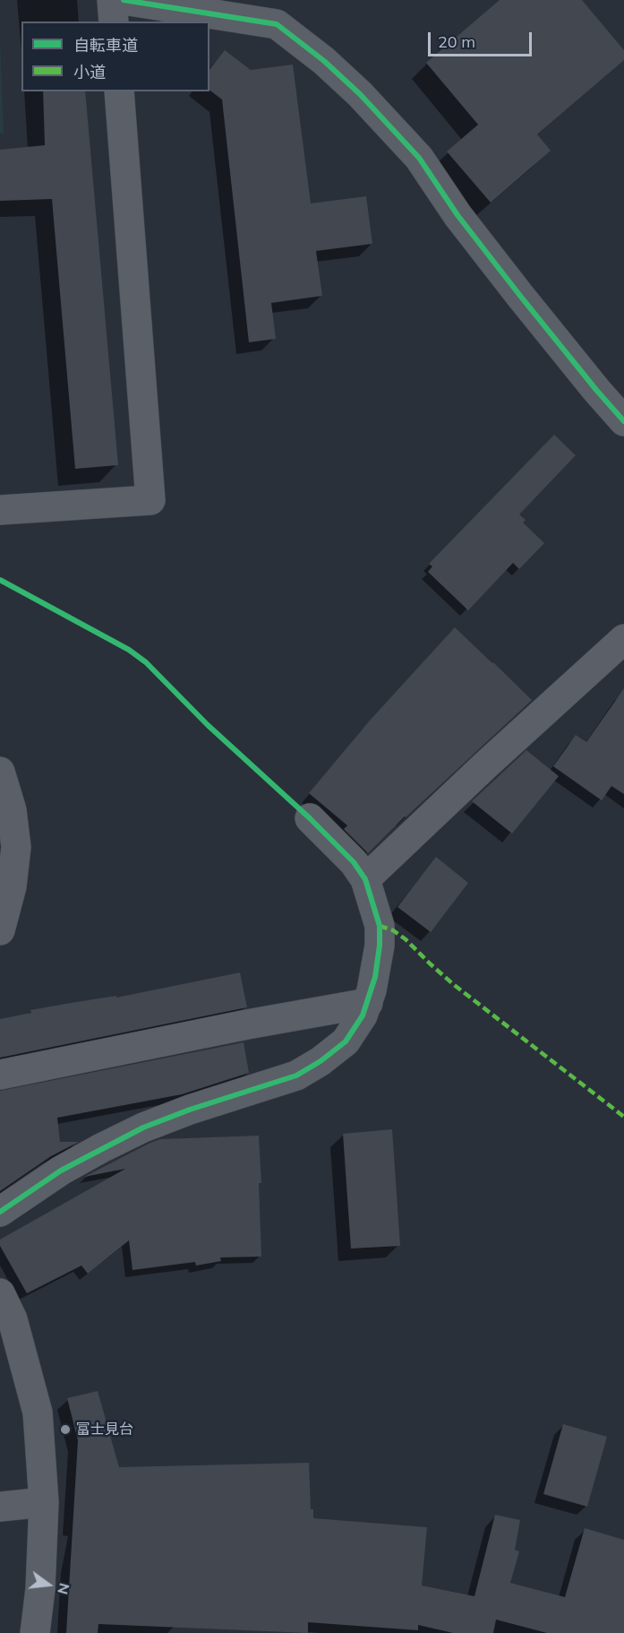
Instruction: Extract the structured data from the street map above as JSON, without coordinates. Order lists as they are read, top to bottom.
{
  "places": ["富士見台"],
  "legend": ["自転車道", "小道"],
  "scale_bar": "20 m",
  "north": "right"
}
